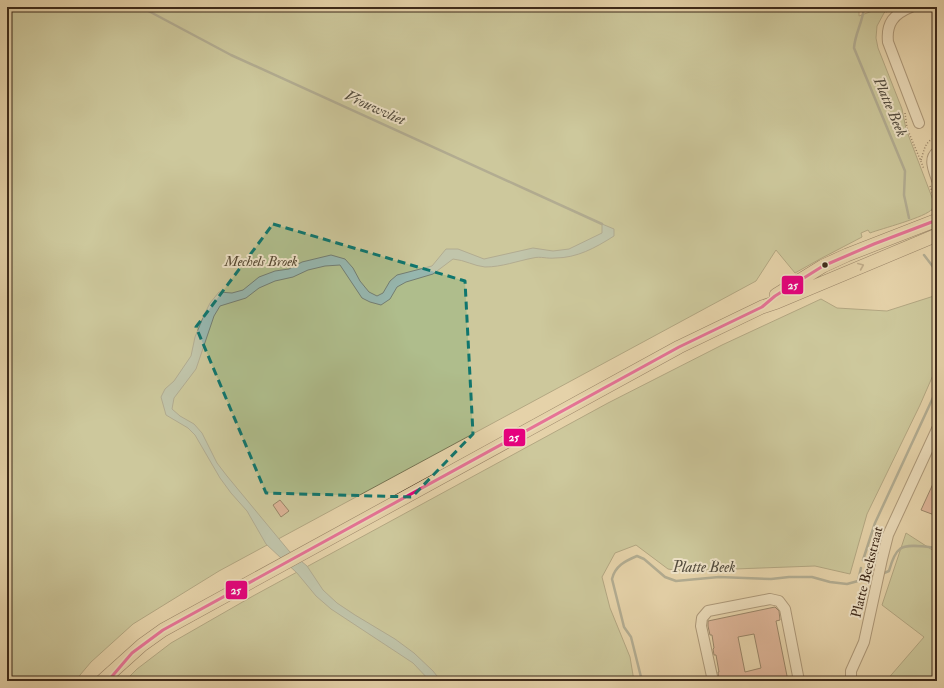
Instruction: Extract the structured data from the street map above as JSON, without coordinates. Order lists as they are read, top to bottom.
{
  "streets": {
    "street": ["Platte Beekstraat"]
  },
  "water": ["Platte Beek", "Vrouwvliet"],
  "parks": ["Mechels Broek"],
  "lines": ["transit line 25"]
}
